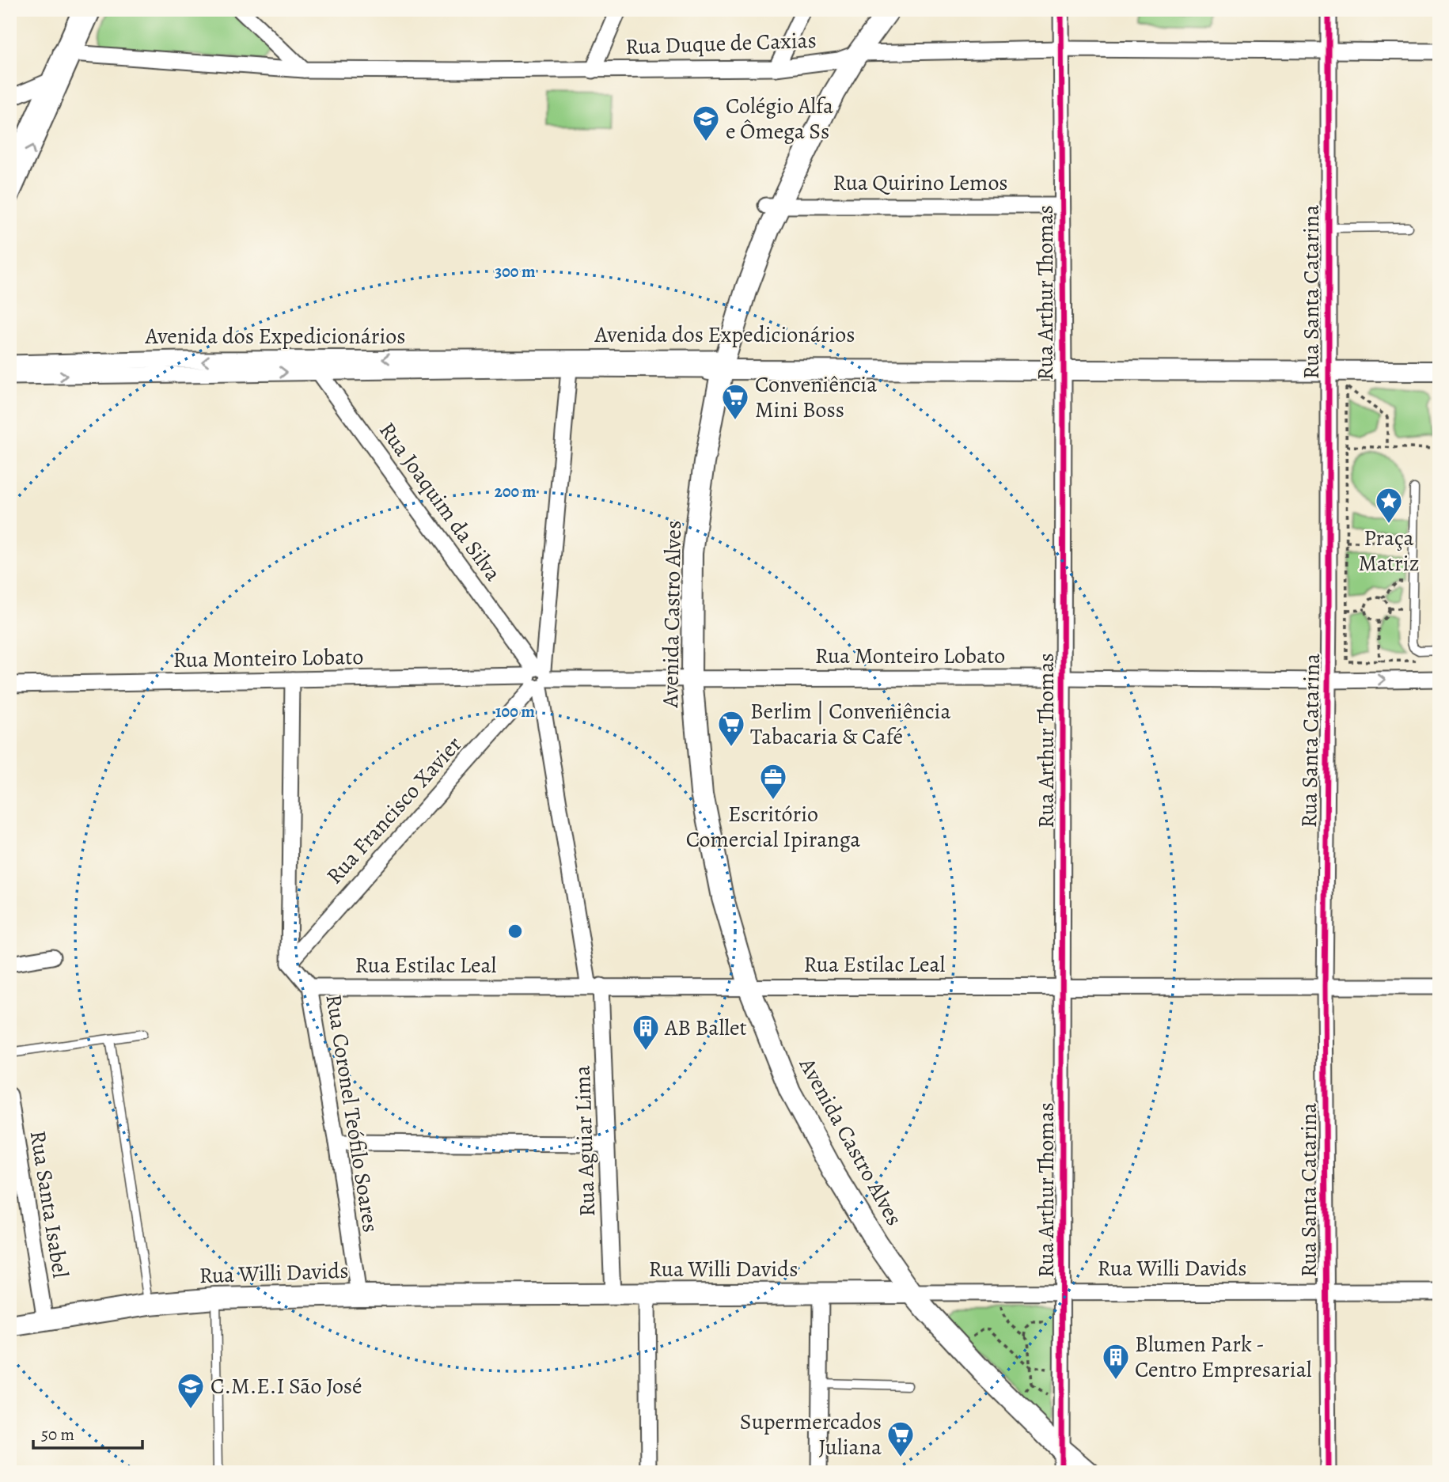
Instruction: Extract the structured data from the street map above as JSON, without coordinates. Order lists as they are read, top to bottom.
{
  "streets": {
    "main road": ["Avenida Castro Alves", "Rua Willi Davids"],
    "street": [
      "Rua Duque de Caxias",
      "Rua Quirino Lemos",
      "Rua Santa Catarina",
      "Rua Arthur Thomas",
      "Avenida dos Expedicionários",
      "Rua Joaquim da Silva",
      "Rua Monteiro Lobato",
      "Rua Francisco Xavier",
      "Rua Estilac Leal",
      "Rua Coronel Teófilo Soares",
      "Rua Aguiar Lima",
      "Rua Santa Isabel"
    ]
  },
  "crossings": [
    ["Rua Duque de Caxias", "Rua Santa Catarina"],
    ["Rua Duque de Caxias", "Rua Arthur Thomas"],
    ["Rua Duque de Caxias", "Avenida Castro Alves"],
    ["Rua Quirino Lemos", "Rua Arthur Thomas"],
    ["Rua Quirino Lemos", "Avenida Castro Alves"],
    ["Rua Santa Catarina", "Avenida dos Expedicionários"],
    ["Rua Santa Catarina", "Rua Monteiro Lobato"],
    ["Rua Santa Catarina", "Rua Estilac Leal"],
    ["Rua Santa Catarina", "Rua Willi Davids"],
    ["Rua Arthur Thomas", "Avenida dos Expedicionários"],
    ["Rua Arthur Thomas", "Avenida Castro Alves"],
    ["Rua Arthur Thomas", "Rua Monteiro Lobato"],
    ["Rua Arthur Thomas", "Rua Estilac Leal"],
    ["Rua Arthur Thomas", "Rua Willi Davids"],
    ["Avenida dos Expedicionários", "Rua Joaquim da Silva"],
    ["Avenida dos Expedicionários", "Avenida Castro Alves"],
    ["Rua Joaquim da Silva", "Rua Monteiro Lobato"],
    ["Rua Joaquim da Silva", "Rua Francisco Xavier"],
    ["Rua Joaquim da Silva", "Rua Aguiar Lima"],
    ["Avenida Castro Alves", "Rua Monteiro Lobato"],
    ["Avenida Castro Alves", "Rua Estilac Leal"],
    ["Avenida Castro Alves", "Rua Willi Davids"],
    ["Rua Monteiro Lobato", "Rua Francisco Xavier"],
    ["Rua Monteiro Lobato", "Rua Aguiar Lima"],
    ["Rua Francisco Xavier", "Rua Coronel Teófilo Soares"],
    ["Rua Francisco Xavier", "Rua Aguiar Lima"],
    ["Rua Estilac Leal", "Rua Coronel Teófilo Soares"],
    ["Rua Estilac Leal", "Rua Aguiar Lima"],
    ["Rua Coronel Teófilo Soares", "Rua Willi Davids"],
    ["Rua Aguiar Lima", "Rua Willi Davids"],
    ["Rua Santa Isabel", "Rua Willi Davids"]
  ],
  "places": {
    "school or university": ["Colégio Alfa e Ômega Ss", "C.M.E.I São José"],
    "supermarket": ["Conveniência Mini Boss", "Berlim | Conveniência Tabacaria & Café", "Supermercados Juliana"],
    "place": ["Praça Matriz"],
    "office": ["Escritório Comercial Ipiranga"],
    "building": ["AB Ballet", "Blumen Park - Centro Empresarial"]
  },
  "scale_bar": "50 m",
  "rings": ["300 m", "200 m", "100 m"]
}
